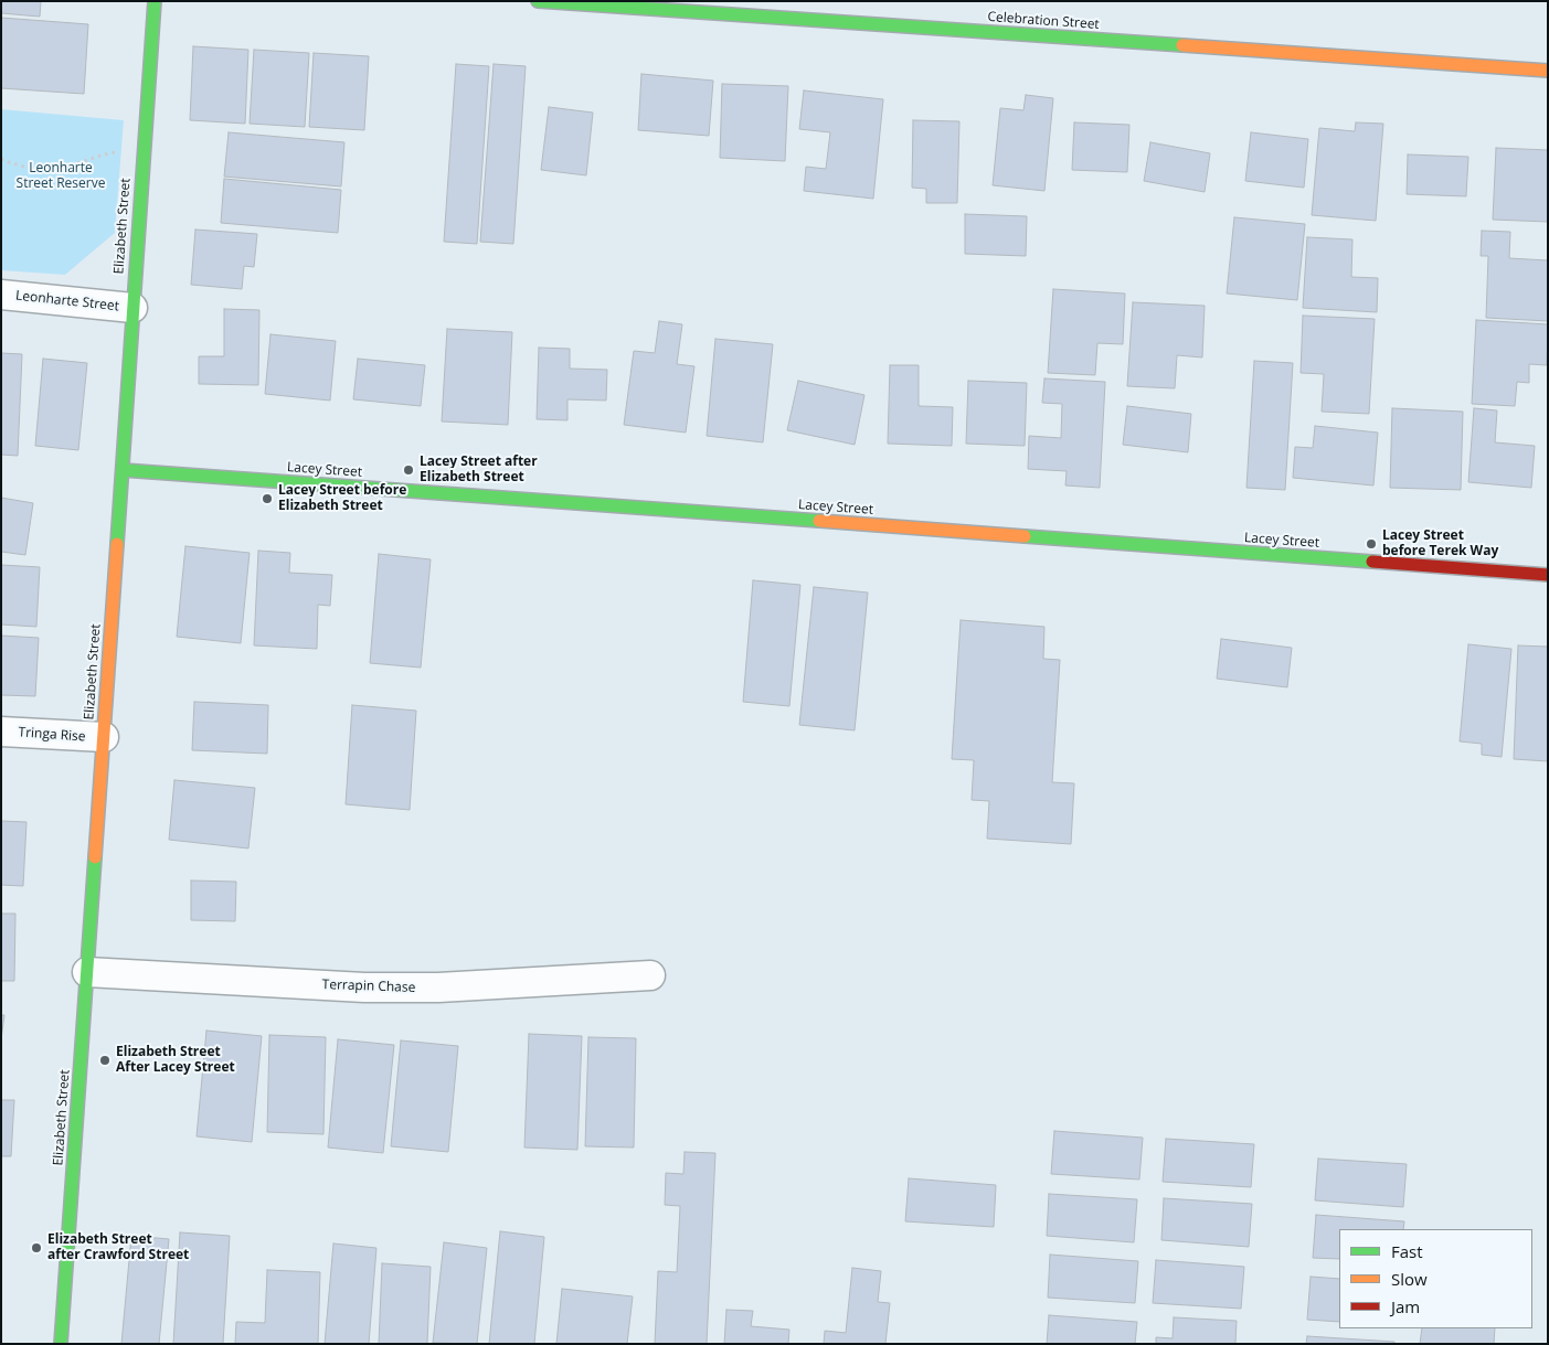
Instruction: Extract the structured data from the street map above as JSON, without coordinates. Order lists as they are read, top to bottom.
{
  "streets": {
    "street": [
      "Celebration Street",
      "Elizabeth Street",
      "Leonharte Street",
      "Lacey Street",
      "Tringa Rise",
      "Terrapin Chase"
    ]
  },
  "crossings": [
    ["Elizabeth Street", "Leonharte Street"],
    ["Elizabeth Street", "Lacey Street"],
    ["Elizabeth Street", "Tringa Rise"],
    ["Elizabeth Street", "Terrapin Chase"]
  ],
  "parks": ["Leonharte Street Reserve"],
  "places": [
    "Lacey Street after Elizabeth Street",
    "Lacey Street before Elizabeth Street",
    "Lacey Street before Terek Way",
    "Elizabeth Street After Lacey Street",
    "Elizabeth Street after Crawford Street"
  ],
  "legend": ["Fast", "Slow", "Jam"]
}
